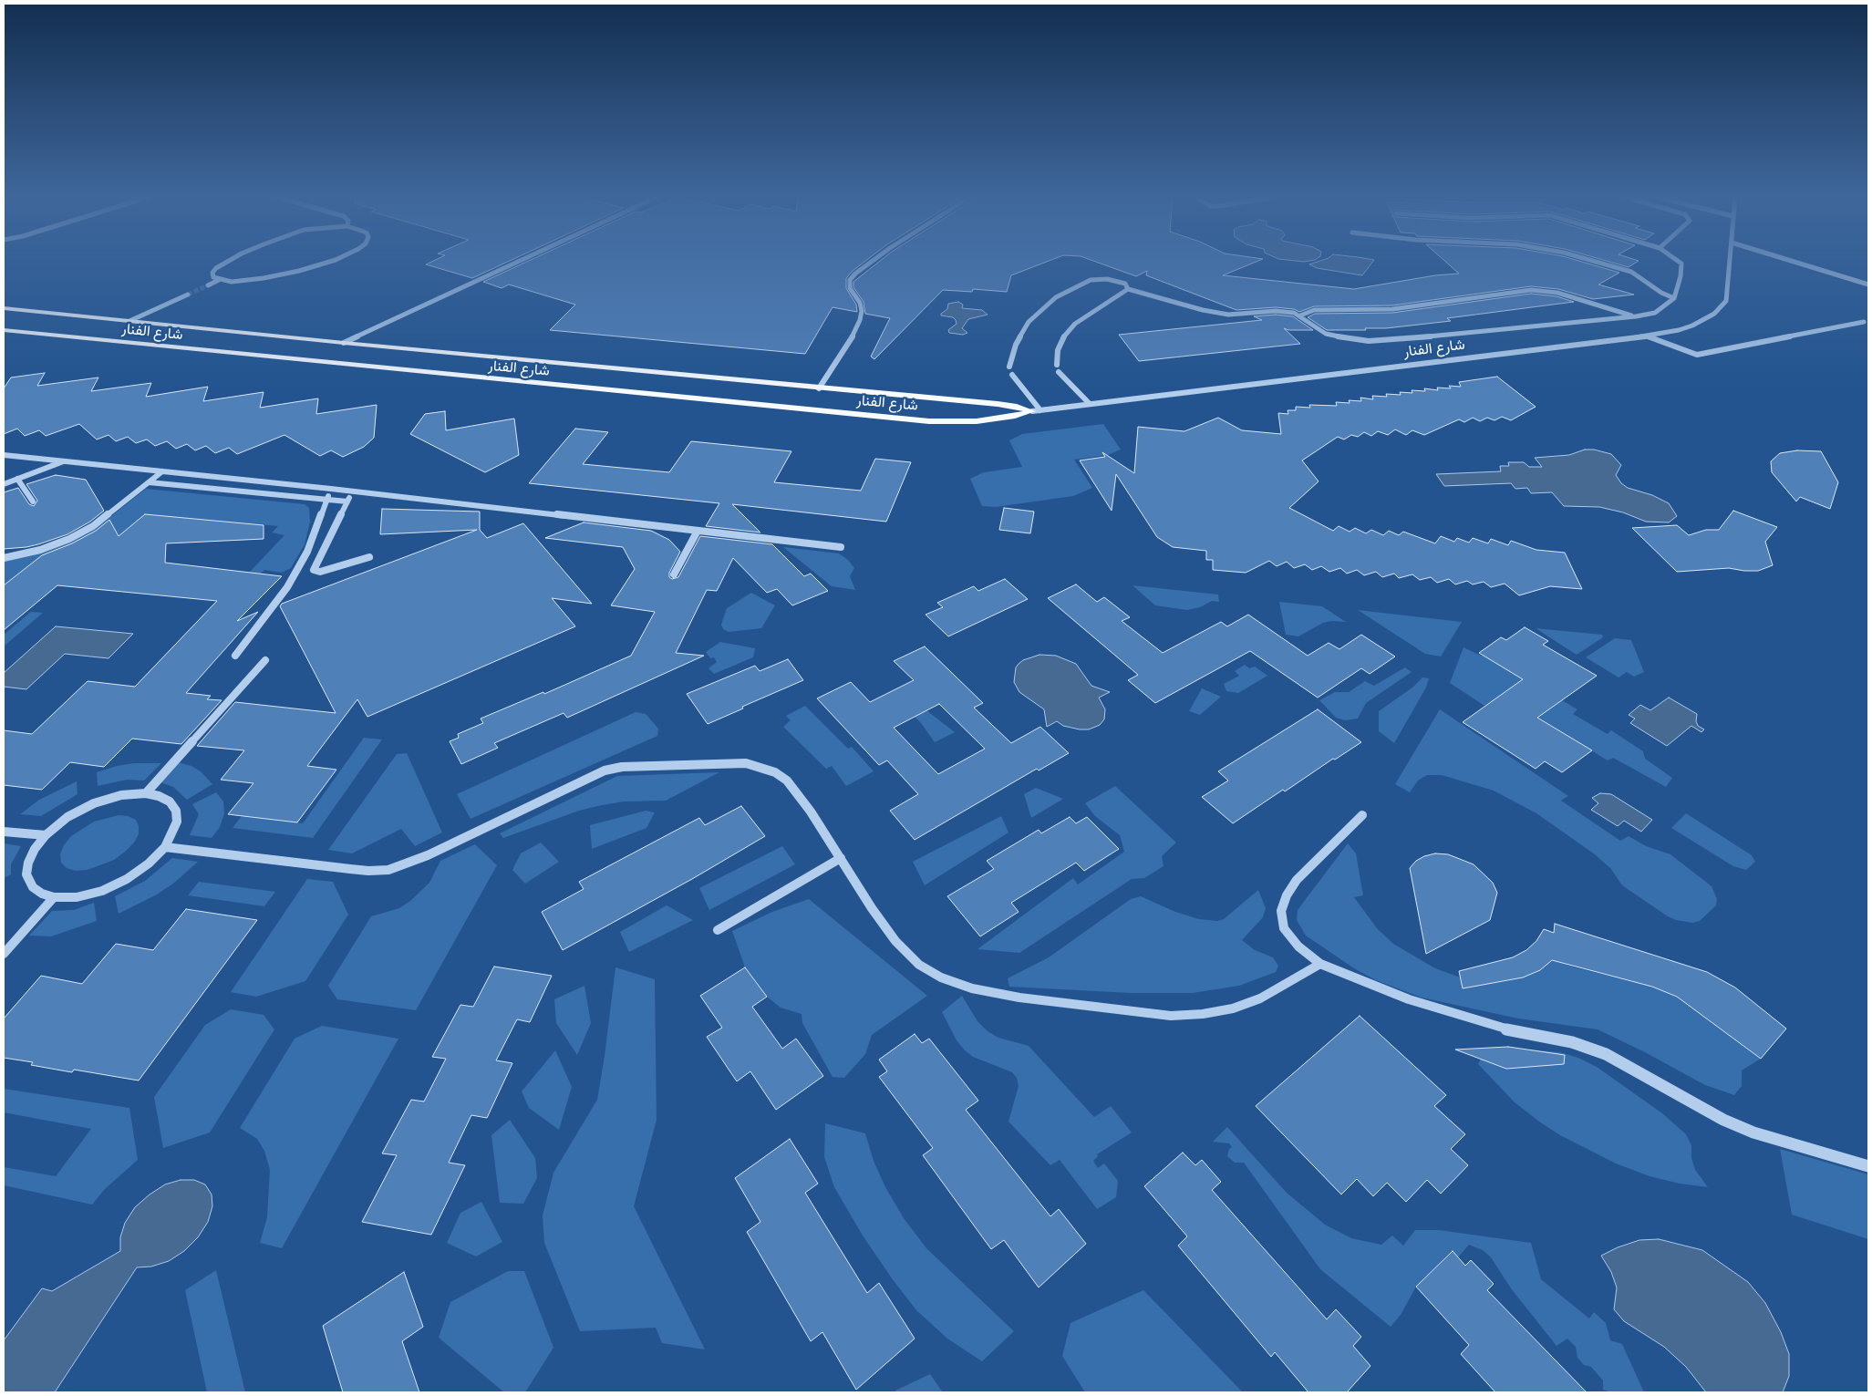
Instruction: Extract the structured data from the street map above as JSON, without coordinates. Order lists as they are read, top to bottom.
{
  "streets": {
    "main road": ["شارع الفنار"]
  }
}
